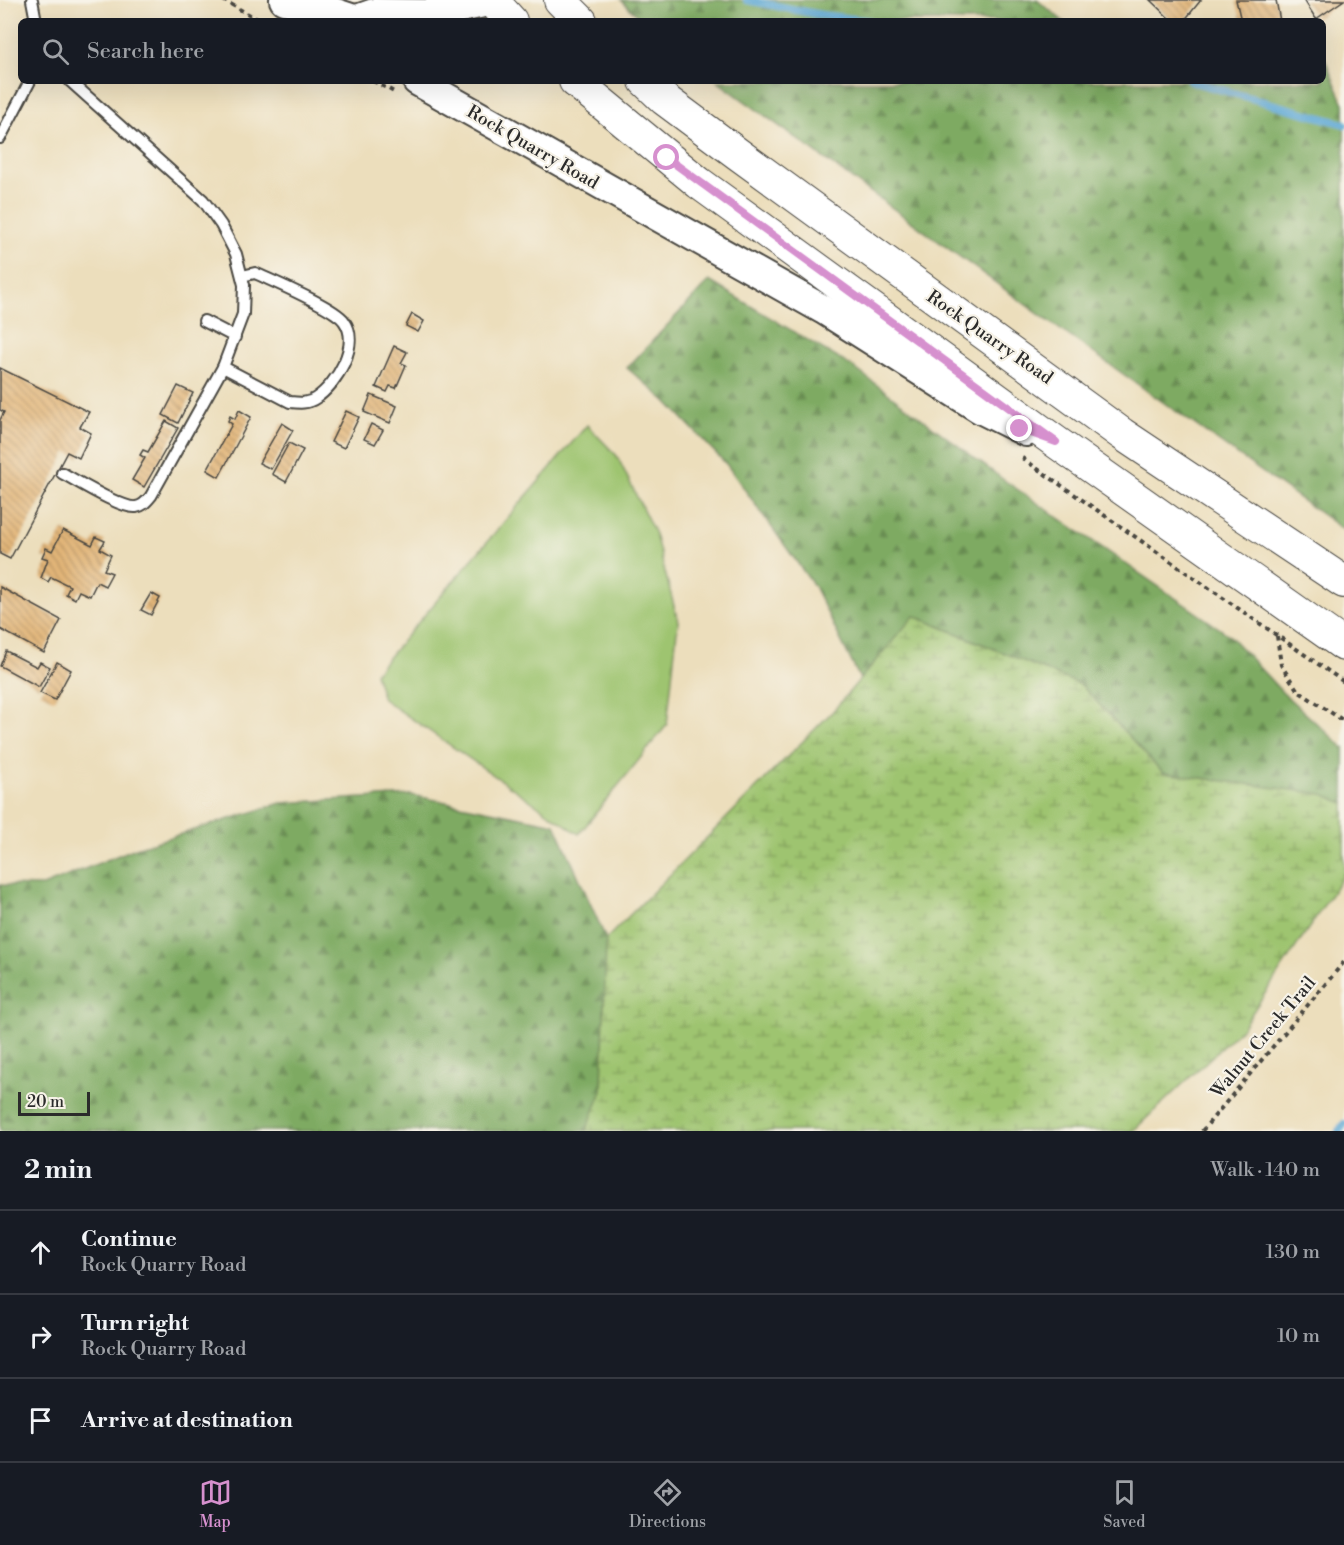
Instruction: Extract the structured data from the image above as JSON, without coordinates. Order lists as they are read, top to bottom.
{
  "streets": {
    "main road": ["Rock Quarry Road"],
    "path": ["Walnut Creek Trail"]
  },
  "scale_bar": "20 m",
  "page": {
    "search": "Search here",
    "scale": "20 m",
    "heading": ["2 min", "Walk · 140 m"],
    "list": [
      ["Continue", "Rock Quarry Road", "130 m"],
      ["Turn right", "Rock Quarry Road", "10 m"],
      "Arrive at destination"
    ],
    "nav": ["Map", "Directions", "Saved"]
  }
}
